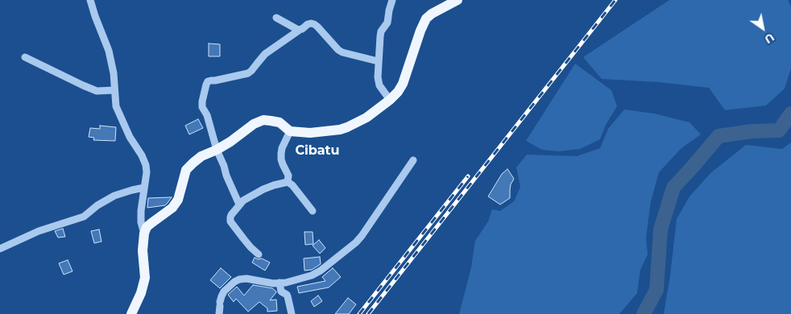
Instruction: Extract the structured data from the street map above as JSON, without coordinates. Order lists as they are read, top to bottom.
{
  "districts": ["Cibatu"],
  "north": "bottom right"
}
